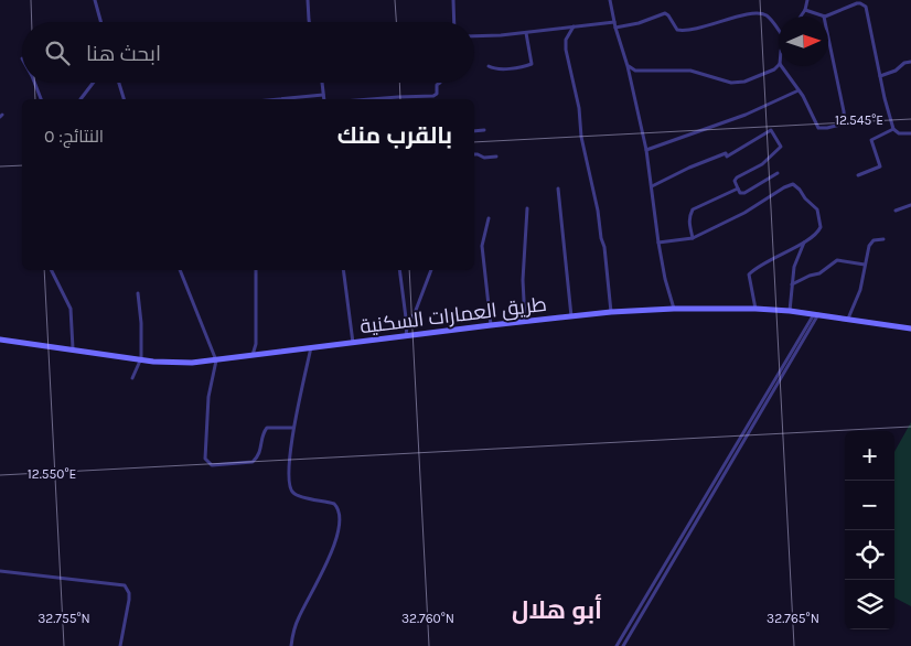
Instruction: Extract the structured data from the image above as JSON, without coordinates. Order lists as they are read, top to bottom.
{
  "streets": {
    "main road": ["طريق العمارات السكنية"]
  },
  "districts": ["أبو هلال"],
  "north": "right",
  "page": {
    "search": "ابحث هنا",
    "heading": ["بالقرب منك", "النتائج: 0"],
    "map_buttons": ["+", "−"]
  },
  "coordinates": [
    "12.545°E",
    "12.550°E",
    "32.755°N",
    "32.760°N",
    "32.765°N"
  ]
}
